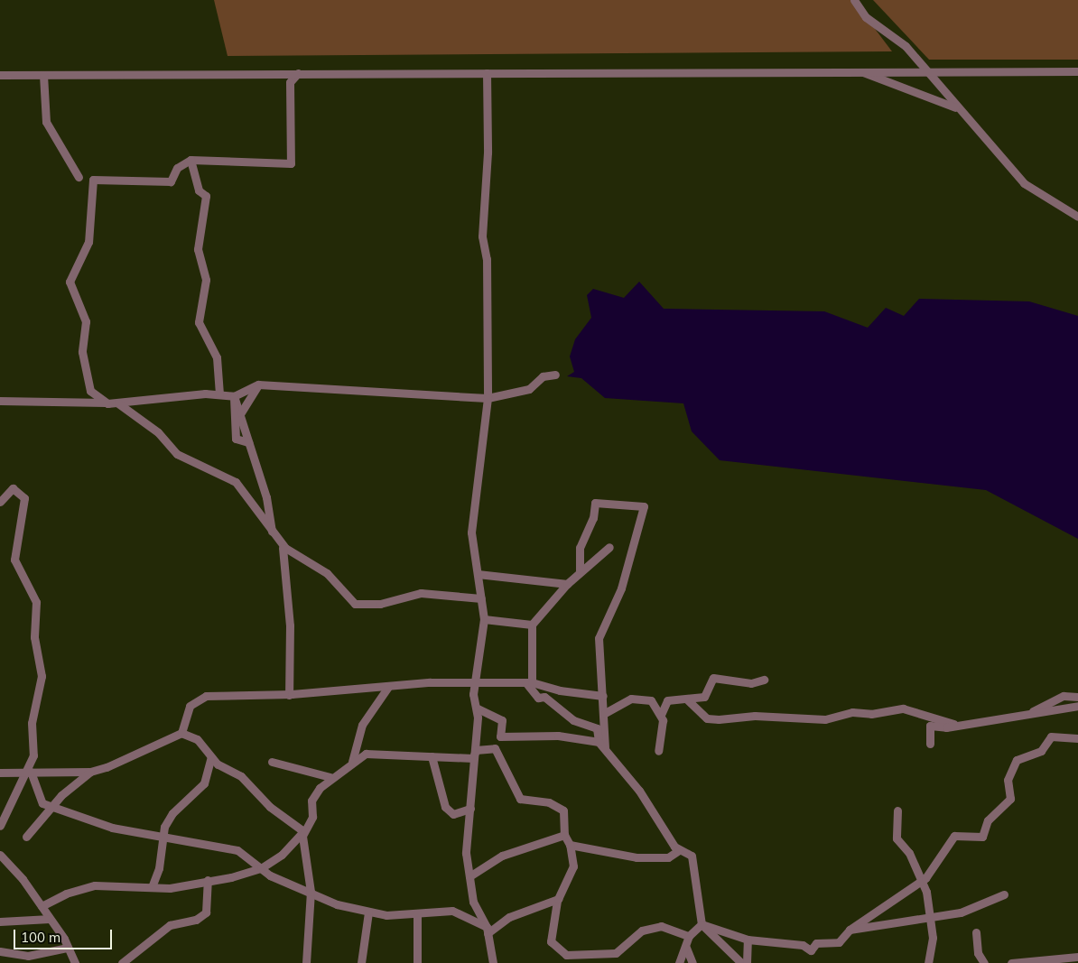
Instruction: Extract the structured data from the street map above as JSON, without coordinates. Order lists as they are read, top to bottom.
{
  "scale_bar": "100 m"
}
